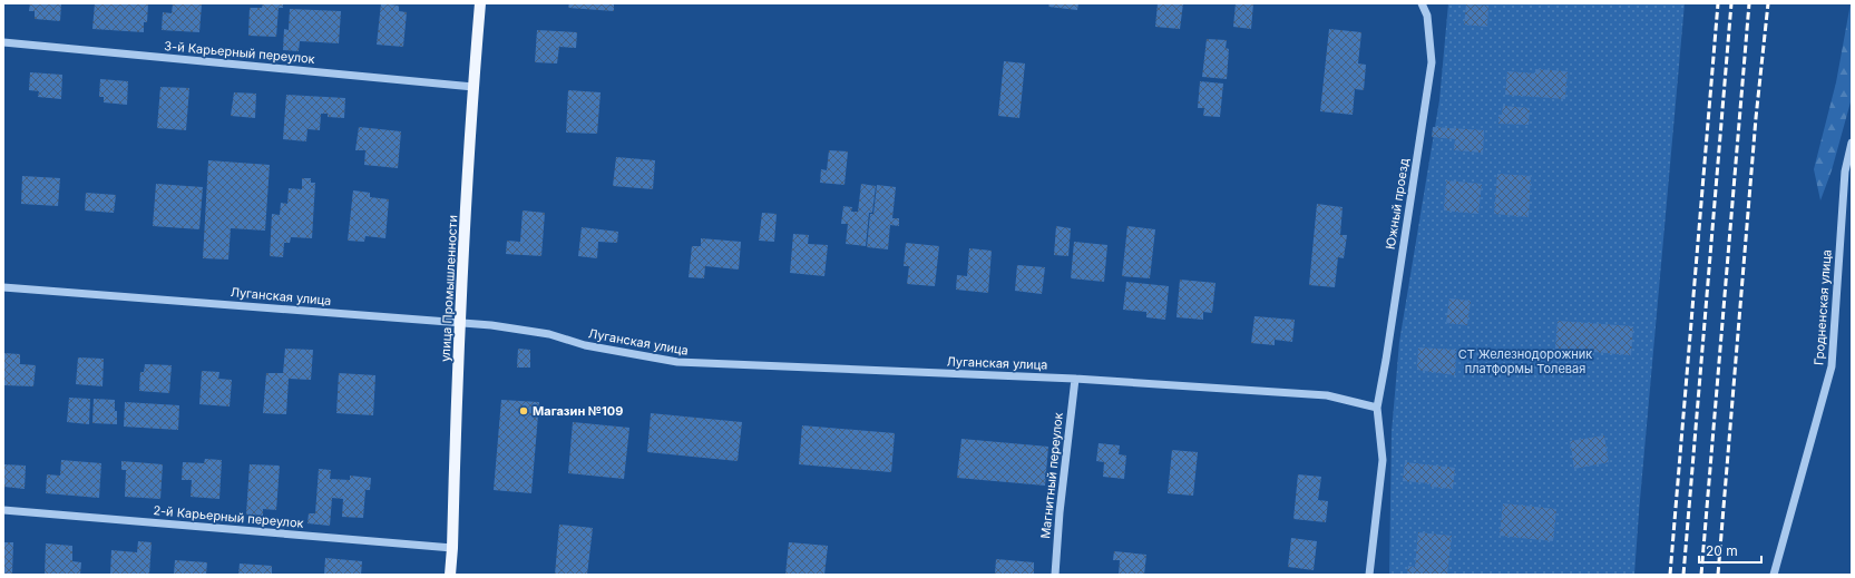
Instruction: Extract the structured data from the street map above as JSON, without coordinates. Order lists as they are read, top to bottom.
{
  "streets": {
    "main road": ["улица Промышленности"],
    "street": [
      "3-й Карьерный переулок",
      "Южный проезд",
      "Луганская улица",
      "Гродненская улица",
      "Магнитный переулок",
      "2-й Карьерный переулок"
    ]
  },
  "crossings": [
    ["3-й Карьерный переулок", "улица Промышленности"],
    ["Южный проезд", "Луганская улица"],
    ["улица Промышленности", "Луганская улица"],
    ["улица Промышленности", "2-й Карьерный переулок"],
    ["Луганская улица", "Магнитный переулок"]
  ],
  "parks": ["СТ Железнодорожник платформы Толевая"],
  "places": ["Магазин №109"],
  "scale_bar": "20 m"
}
